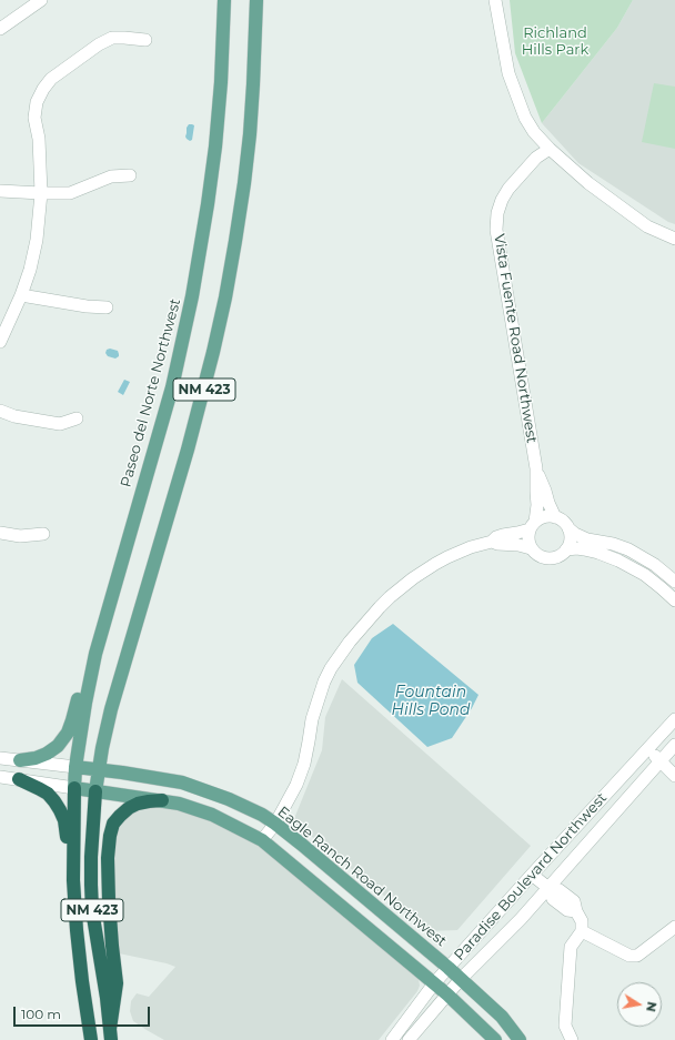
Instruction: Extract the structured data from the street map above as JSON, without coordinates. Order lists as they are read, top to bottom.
{
  "streets": {
    "highway": ["NM 423"],
    "main road": ["Paseo del Norte Northwest", "Eagle Ranch Road Northwest"],
    "street": ["Vista Fuente Road Northwest", "Paradise Boulevard Northwest"]
  },
  "crossings": [
    ["NM 423", "Paseo del Norte Northwest"],
    ["NM 423", "Eagle Ranch Road Northwest"],
    ["Paseo del Norte Northwest", "Eagle Ranch Road Northwest"],
    ["Eagle Ranch Road Northwest", "Paradise Boulevard Northwest"]
  ],
  "water": ["Fountain Hills Pond"],
  "parks": ["Richland Hills Park"],
  "scale_bar": "100 m",
  "north": "right"
}
